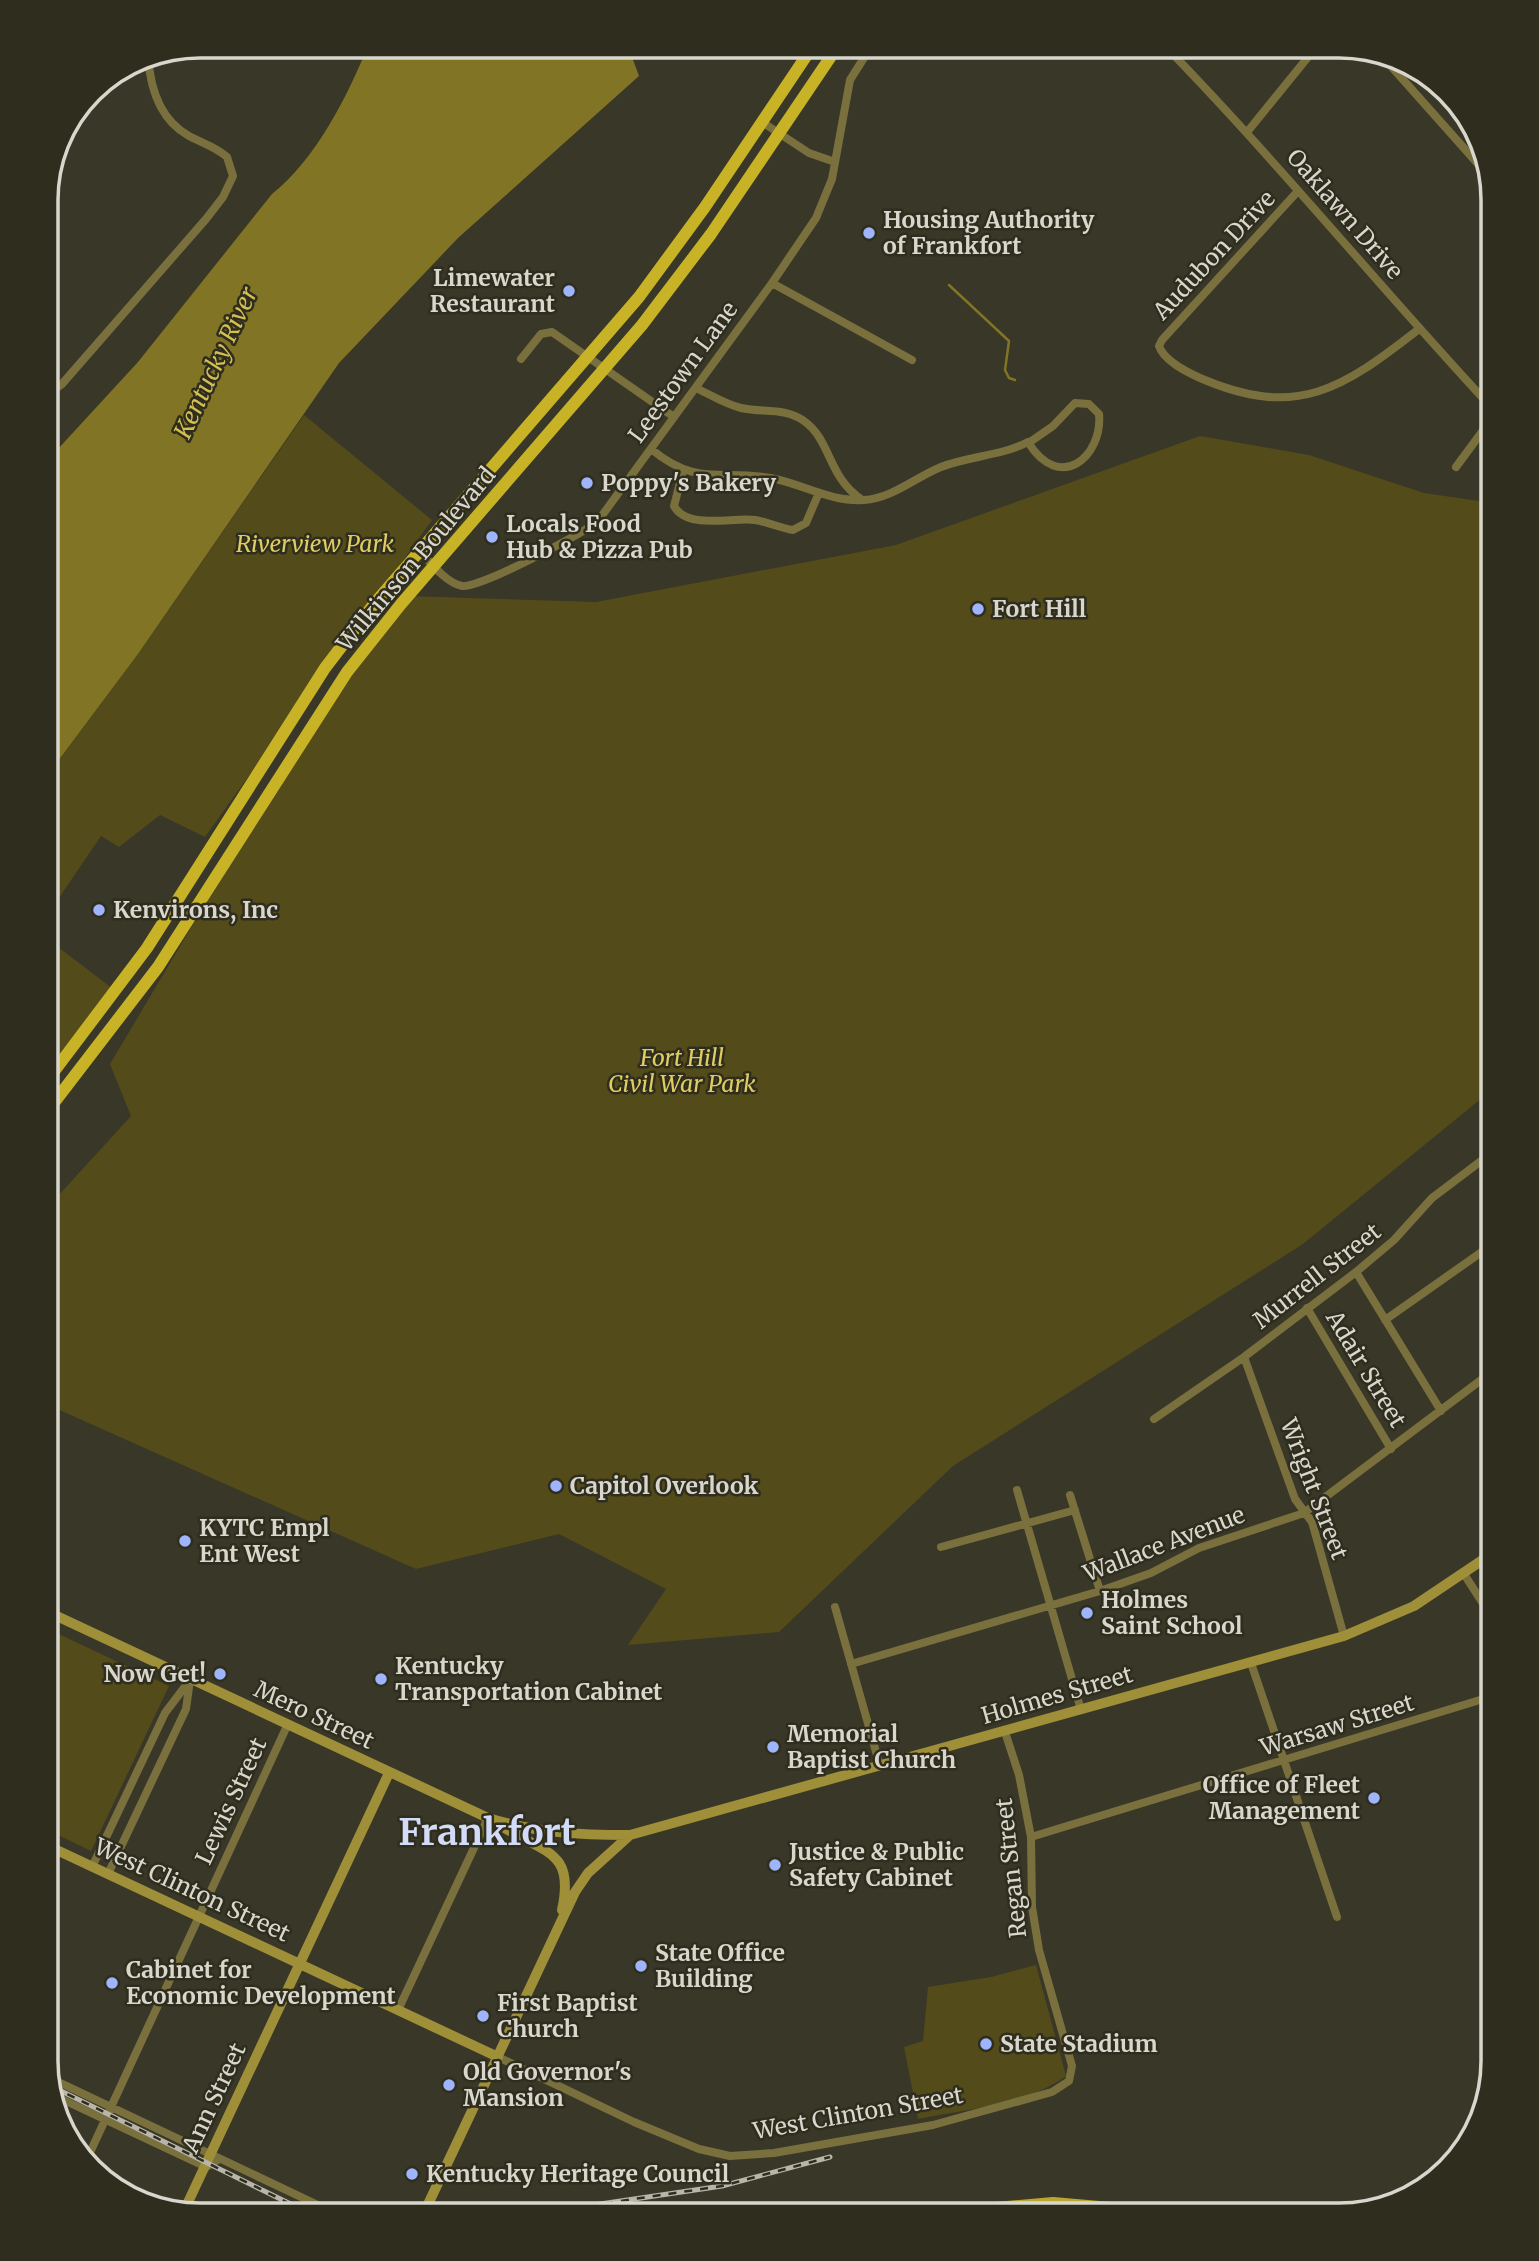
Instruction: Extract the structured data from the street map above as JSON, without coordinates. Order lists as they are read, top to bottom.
{
  "streets": {
    "highway": ["Wilkinson Boulevard"],
    "main road": [
      "Holmes Street",
      "Mero Street",
      "West Clinton Street",
      "Ann Street"
    ],
    "street": [
      "Oaklawn Drive",
      "Audubon Drive",
      "Leestown Lane",
      "Murrell Street",
      "Adair Street",
      "Wright Street",
      "Wallace Avenue",
      "Warsaw Street",
      "Lewis Street",
      "Regan Street"
    ]
  },
  "crossings": [
    ["Oaklawn Drive", "Audubon Drive"],
    ["Leestown Lane", "Wilkinson Boulevard"],
    ["Murrell Street", "Adair Street"],
    ["Murrell Street", "Wright Street"],
    ["Adair Street", "Wallace Avenue"],
    ["Wright Street", "Wallace Avenue"],
    ["Wright Street", "Holmes Street"],
    ["Holmes Street", "Mero Street"],
    ["Holmes Street", "Regan Street"],
    ["Mero Street", "Lewis Street"],
    ["Mero Street", "Ann Street"],
    ["Warsaw Street", "Regan Street"],
    ["Lewis Street", "West Clinton Street"],
    ["Regan Street", "West Clinton Street"],
    ["West Clinton Street", "Ann Street"]
  ],
  "districts": ["Frankfort"],
  "water": ["Kentucky River"],
  "parks": ["Riverview Park", "Fort Hill Civil War Park"],
  "places": [
    "Housing Authority of Frankfort",
    "Limewater Restaurant",
    "Poppy's Bakery",
    "Locals Food Hub & Pizza Pub",
    "Fort Hill",
    "Kenvirons, Inc",
    "Capitol Overlook",
    "KYTC Empl Ent West",
    "Holmes Saint School",
    "Now Get!",
    "Kentucky Transportation Cabinet",
    "Memorial Baptist Church",
    "Office of Fleet Management",
    "Justice & Public Safety Cabinet",
    "State Office Building",
    "Cabinet for Economic Development",
    "First Baptist Church",
    "State Stadium",
    "Old Governor's Mansion",
    "Kentucky Heritage Council"
  ]
}
